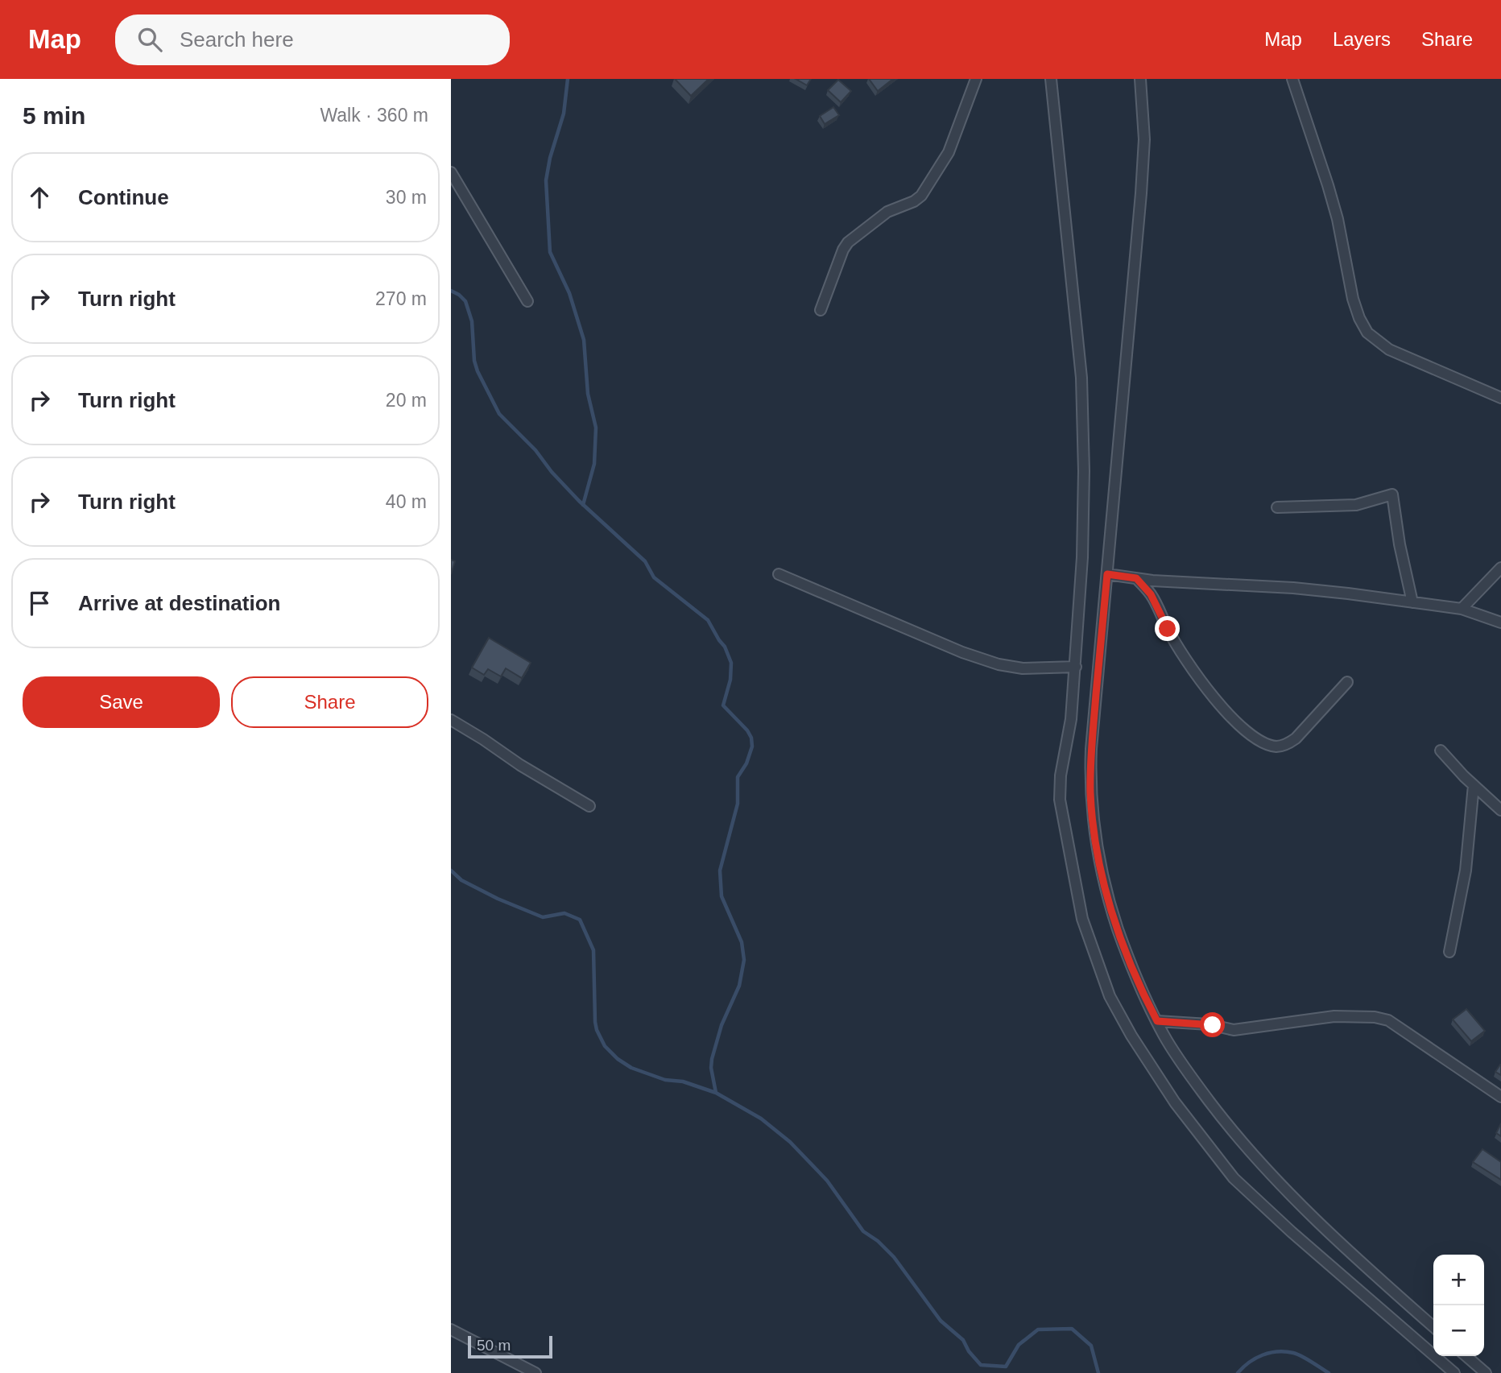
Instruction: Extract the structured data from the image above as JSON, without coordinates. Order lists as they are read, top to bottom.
{
  "scale_bar": "50 m",
  "page": {
    "header": "Map",
    "search": "Search here",
    "nav": ["Map", "Layers", "Share"],
    "heading": ["5 min", "Walk · 360 m"],
    "list": [
      ["Continue", "30 m"],
      ["Turn right", "270 m"],
      ["Turn right", "20 m"],
      ["Turn right", "40 m"],
      "Arrive at destination"
    ],
    "buttons": ["Save", "Share"],
    "map_buttons": ["+", "−"],
    "scale": "50 m"
  }
}
